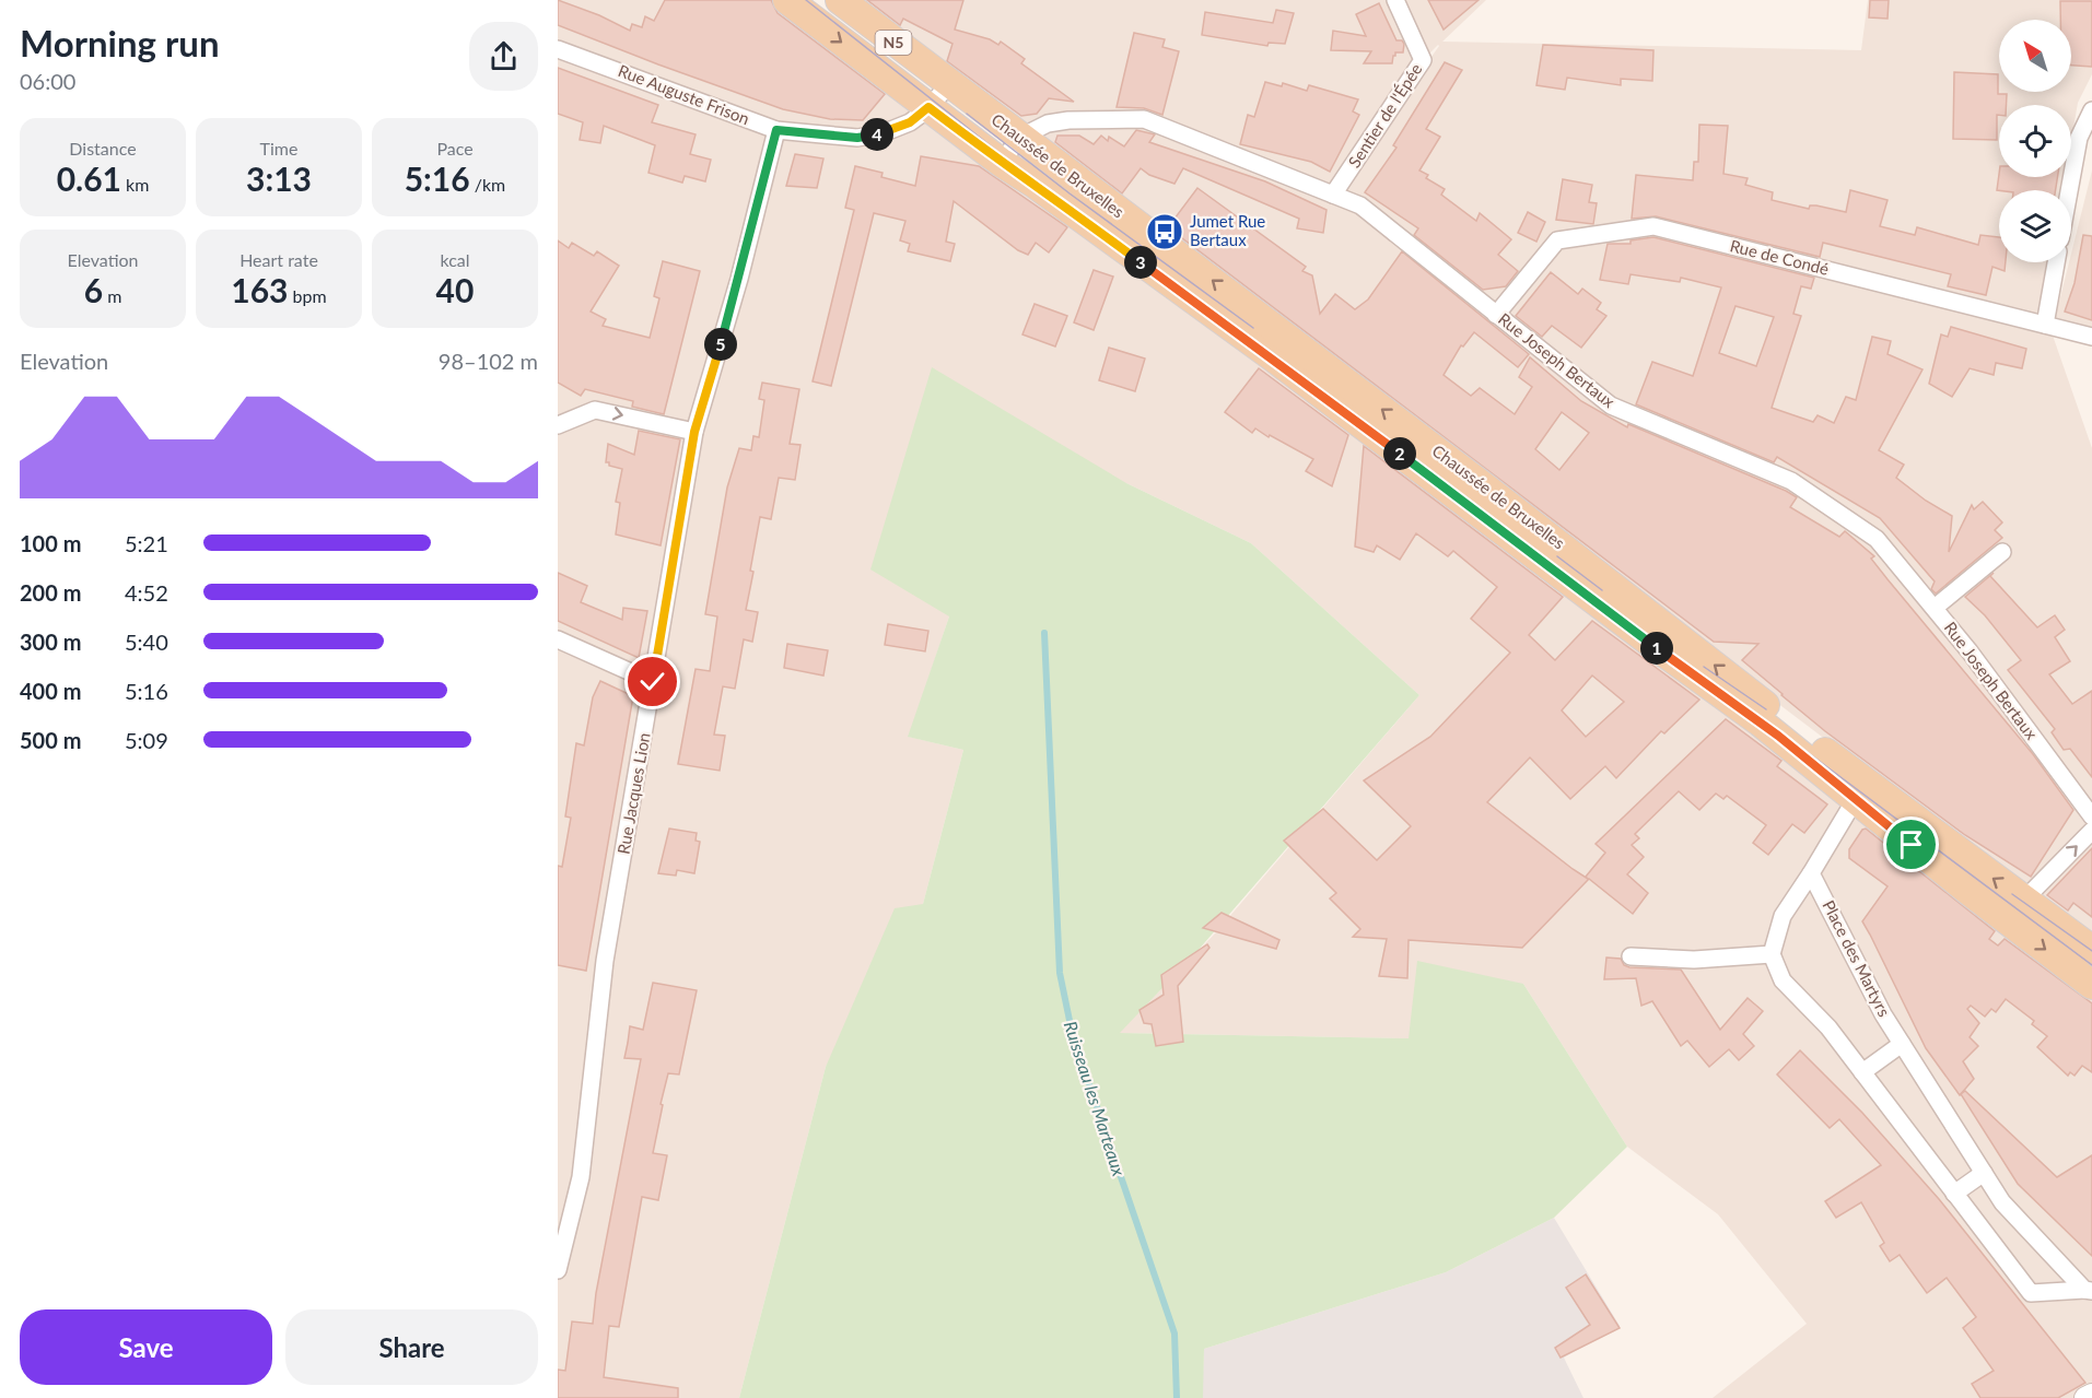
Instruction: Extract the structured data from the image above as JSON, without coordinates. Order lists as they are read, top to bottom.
{
  "streets": {
    "main road": ["N5", "Chaussée de Bruxelles"],
    "street": [
      "Rue Auguste Frison",
      "Sentier de l'Épée",
      "Rue de Condé",
      "Rue Joseph Bertaux",
      "Rue Jacques Lion",
      "Place des Martyrs"
    ]
  },
  "crossings": [
    ["Rue Auguste Frison", "Chaussée de Bruxelles"],
    ["Rue Auguste Frison", "Rue Jacques Lion"],
    ["Sentier de l'Épée", "Rue Joseph Bertaux"],
    ["Chaussée de Bruxelles", "Rue Joseph Bertaux"],
    ["Chaussée de Bruxelles", "Place des Martyrs"],
    ["Rue de Condé", "Rue Joseph Bertaux"]
  ],
  "water": ["Ruisseau les Marteaux"],
  "places": {
    "bus stop": ["Jumet Rue Bertaux"]
  },
  "north": "top left",
  "page": {
    "heading": ["Morning run", "06:00"],
    "stats": [
      ["Distance", "0.61 km"],
      ["Time", "3:13"],
      ["Pace", "5:16 /km"],
      ["Elevation", "6 m"],
      ["Heart rate", "163 bpm"],
      ["kcal", "40"]
    ],
    "pins": [
      "4",
      "3",
      "5",
      "2",
      "1"
    ],
    "chart": ["Elevation", "98–102 m"],
    "list": [
      {
        "name": "100 m",
        "note": "5:21"
      },
      {
        "name": "200 m",
        "note": "4:52"
      },
      {
        "name": "300 m",
        "note": "5:40"
      },
      {
        "name": "400 m",
        "note": "5:16"
      },
      {
        "name": "500 m",
        "note": "5:09"
      }
    ],
    "buttons": ["Save", "Share"]
  }
}
